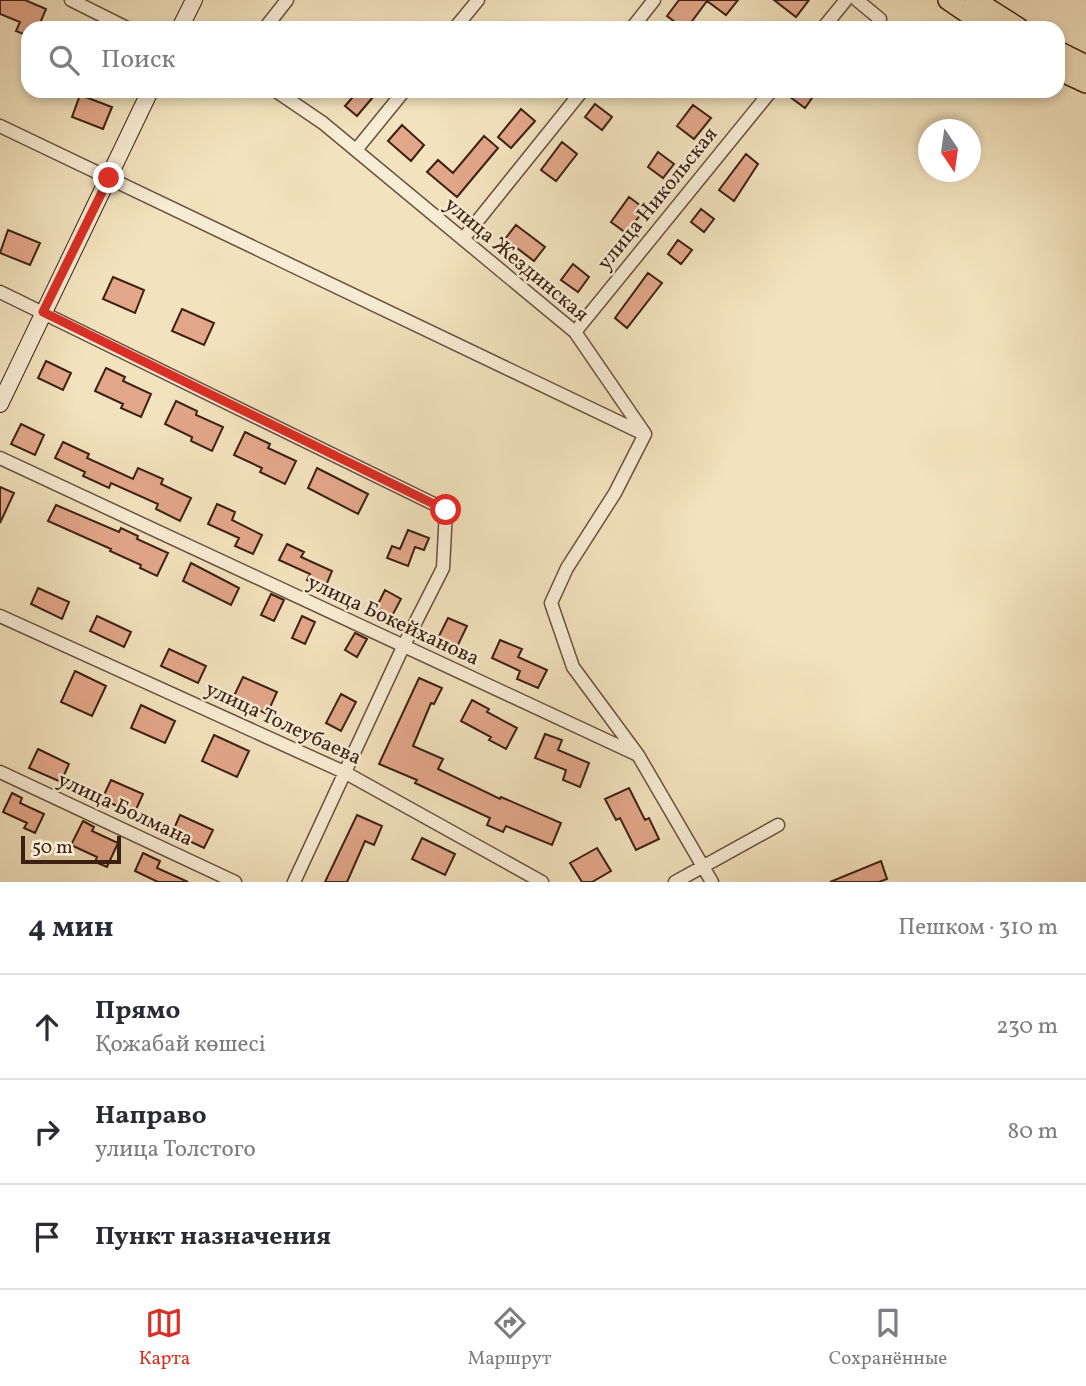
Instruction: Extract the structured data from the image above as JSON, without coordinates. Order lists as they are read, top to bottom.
{
  "streets": {
    "street": [
      "улица Никольская",
      "улица Жездинская",
      "улица Бокейханова",
      "улица Толеубаева",
      "улица Болмана"
    ]
  },
  "crossings": [
    ["улица Никольская", "улица Жездинская"]
  ],
  "scale_bar": "50 m",
  "north": "bottom",
  "page": {
    "search": "Поиск",
    "scale": "50 m",
    "heading": ["4 мин", "Пешком · 310 m"],
    "list": [
      ["Прямо", "Қожабай көшесі", "230 m"],
      ["Направо", "улица Толстого", "80 m"],
      "Пункт назначения"
    ],
    "nav": ["Карта", "Маршрут", "Сохранённые"]
  }
}
